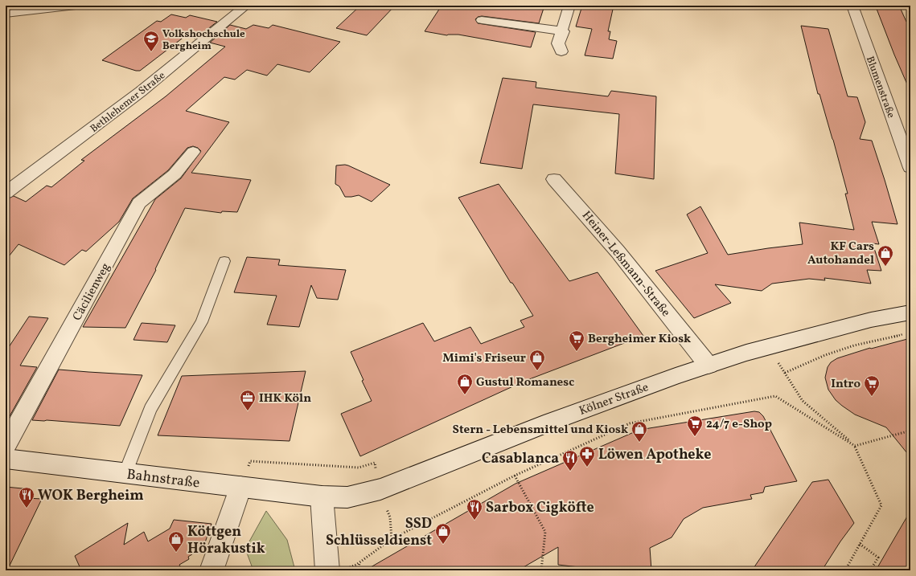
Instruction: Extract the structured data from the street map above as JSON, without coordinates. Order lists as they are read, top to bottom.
{
  "streets": {
    "street": [
      "Blumenstraße",
      "Bethlehemer Straße",
      "Heiner-Leßmann-Straße",
      "Cäcilienweg",
      "Kölner Straße",
      "Bahnstraße"
    ]
  },
  "crossings": [
    ["Heiner-Leßmann-Straße", "Kölner Straße"],
    ["Kölner Straße", "Bahnstraße"]
  ],
  "places": {
    "school or university": ["Volkshochschule Bergheim"],
    "shop": [
      "KF Cars Autohandel",
      "Mimi's Friseur",
      "Gustul Romanesc",
      "Stern - Lebensmittel und Kiosk",
      "SSD Schlüsseldienst",
      "Köttgen Hörakustik"
    ],
    "supermarket": ["Bergheimer Kiosk", "Intro", "24/7 e-Shop"],
    "office": ["IHK Köln"],
    "pharmacy": ["Löwen Apotheke"],
    "restaurant": ["Casablanca", "WOK Bergheim", "Sarbox Cigköfte"]
  }
}
